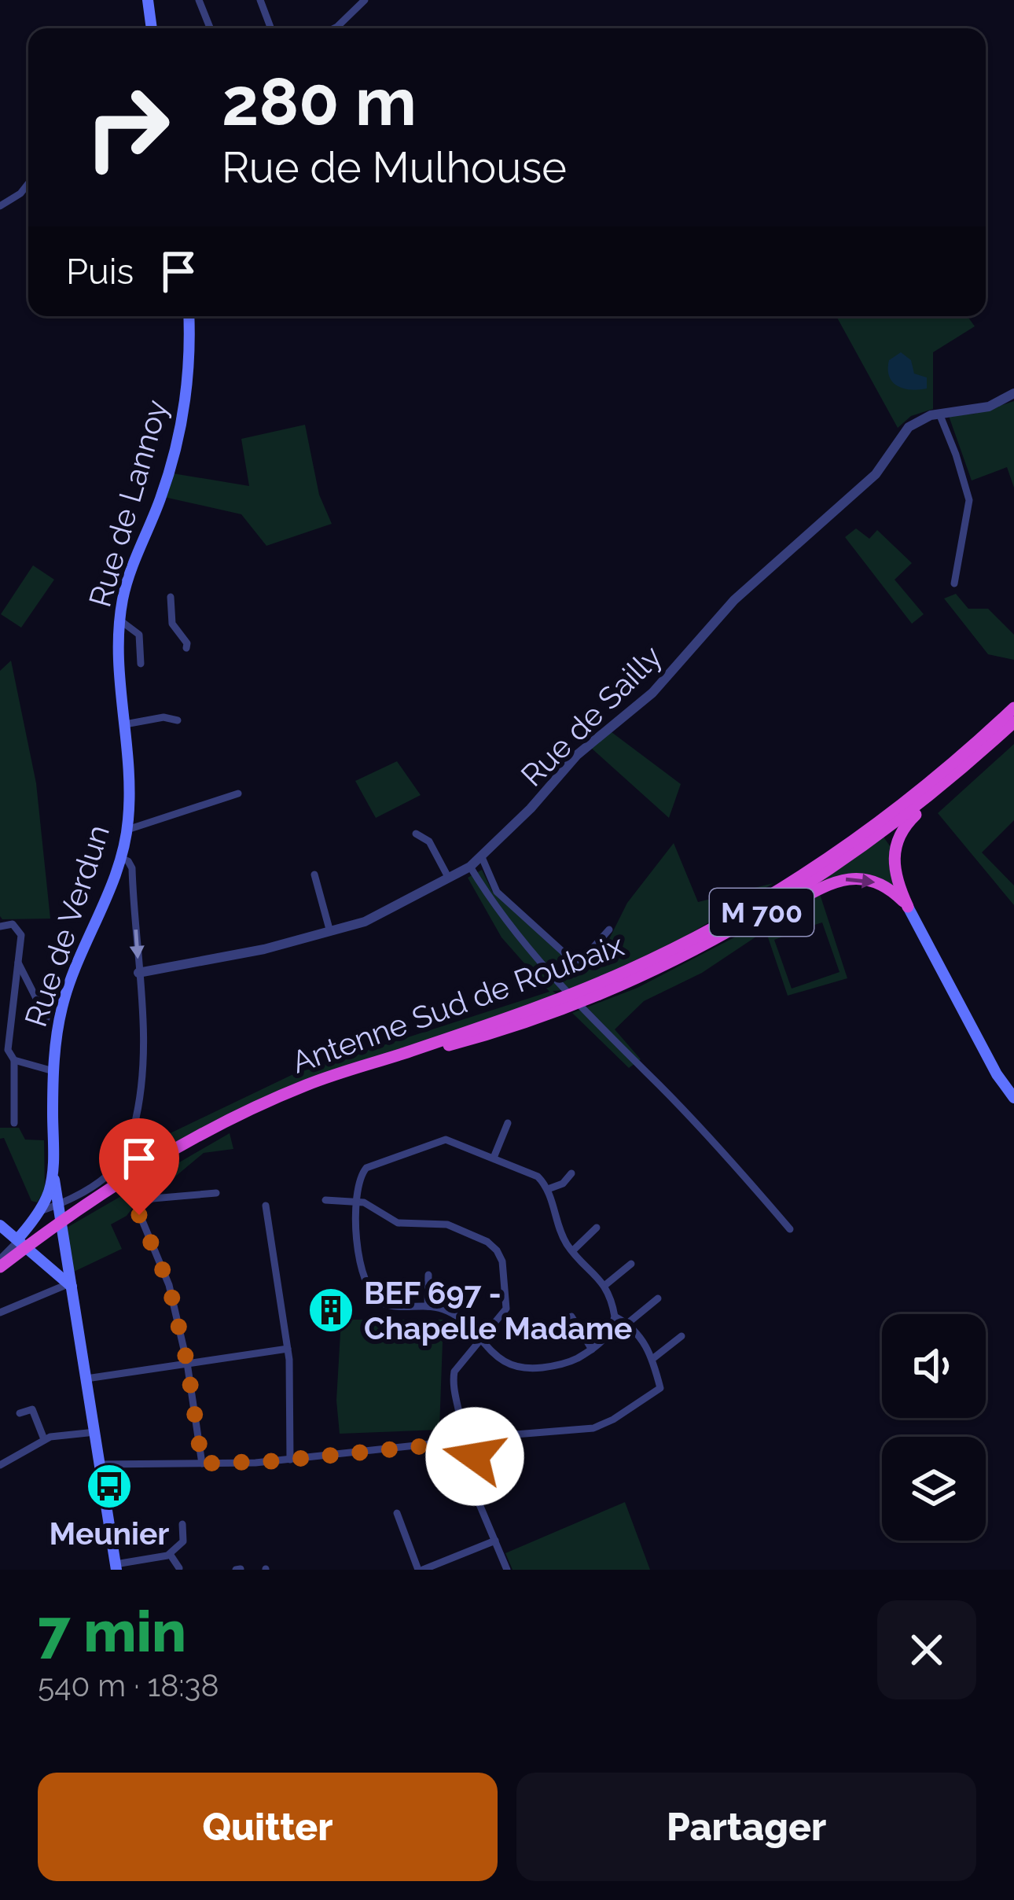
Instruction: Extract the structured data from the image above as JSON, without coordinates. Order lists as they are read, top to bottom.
{
  "streets": {
    "highway": ["M 700", "Antenne Sud de Roubaix"],
    "main road": ["Rue de Lannoy", "Rue de Verdun"],
    "street": ["Rue de Sailly"]
  },
  "crossings": [
    ["Rue de Lannoy", "Rue de Verdun"]
  ],
  "places": {
    "building": ["BEF 697 - Chapelle Madame"],
    "bus stop": ["Meunier"]
  },
  "page": {
    "turn": ["280 m", "Rue de Mulhouse"],
    "then": "Puis",
    "heading": ["7 min", "540 m · 18:38"],
    "buttons": ["Quitter", "Partager"]
  }
}
